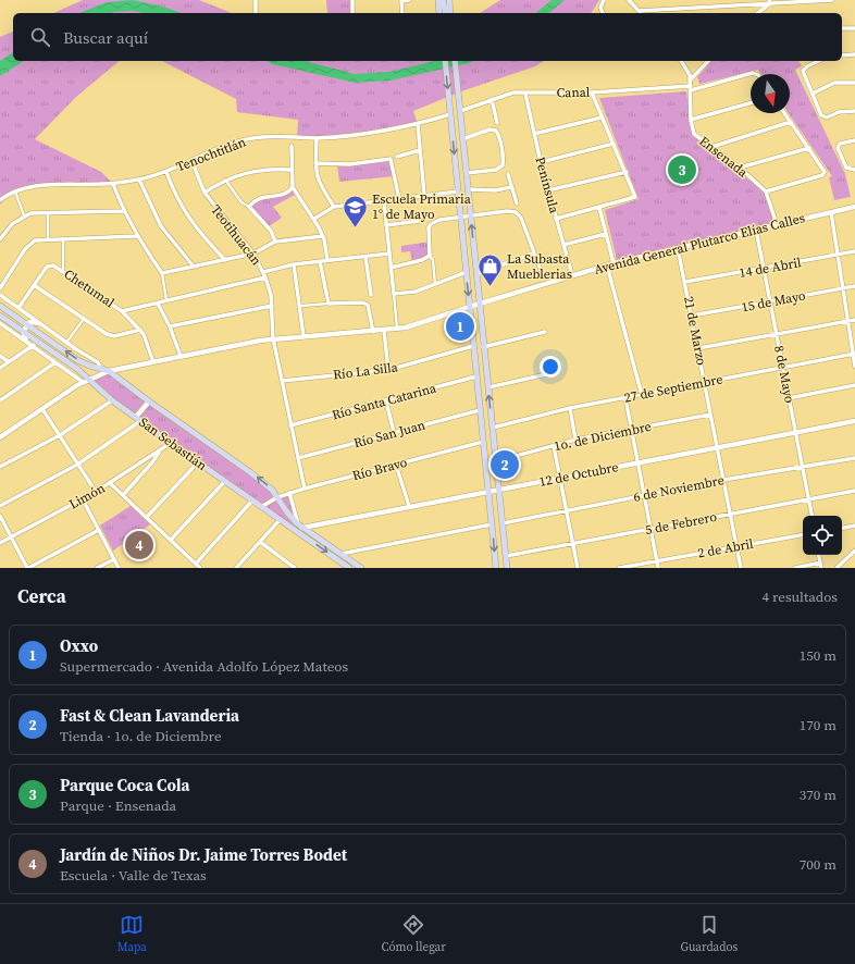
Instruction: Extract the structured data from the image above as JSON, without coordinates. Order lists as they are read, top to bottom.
{
  "streets": {
    "main road": ["San Sebastián"],
    "street": [
      "Canal",
      "Tenochtitlán",
      "Ensenada",
      "Península",
      "Teotihuacán",
      "Avenida General Plutarco Elías Calles",
      "14 de Abril",
      "Chetumal",
      "15 de Mayo",
      "21 de Marzo",
      "Río La Silla",
      "8 de Mayo",
      "27 de Septiembre",
      "Río Santa Catarina",
      "Río San Juan",
      "1o. de Diciembre",
      "Río Bravo",
      "12 de Octubre",
      "6 de Noviembre",
      "Limón",
      "5 de Febrero",
      "2 de Abril"
    ]
  },
  "crossings": [
    ["Canal", "Ensenada"],
    ["Canal", "Península"],
    ["Tenochtitlán", "Teotihuacán"],
    ["Ensenada", "Avenida General Plutarco Elías Calles"],
    ["Península", "Avenida General Plutarco Elías Calles"],
    ["Teotihuacán", "Avenida General Plutarco Elías Calles"],
    ["Teotihuacán", "Río La Silla"],
    ["Teotihuacán", "Río Santa Catarina"],
    ["Teotihuacán", "Río San Juan"],
    ["Teotihuacán", "Río Bravo"],
    ["Avenida General Plutarco Elías Calles", "Chetumal"],
    ["Avenida General Plutarco Elías Calles", "21 de Marzo"],
    ["Avenida General Plutarco Elías Calles", "8 de Mayo"],
    ["Avenida General Plutarco Elías Calles", "San Sebastián"],
    ["14 de Abril", "21 de Marzo"],
    ["14 de Abril", "8 de Mayo"],
    ["Chetumal", "San Sebastián"],
    ["15 de Mayo", "21 de Marzo"],
    ["15 de Mayo", "8 de Mayo"],
    ["21 de Marzo", "27 de Septiembre"],
    ["21 de Marzo", "1o. de Diciembre"],
    ["21 de Marzo", "12 de Octubre"],
    ["21 de Marzo", "6 de Noviembre"],
    ["21 de Marzo", "5 de Febrero"],
    ["21 de Marzo", "2 de Abril"],
    ["8 de Mayo", "27 de Septiembre"],
    ["8 de Mayo", "12 de Octubre"],
    ["8 de Mayo", "6 de Noviembre"],
    ["8 de Mayo", "5 de Febrero"],
    ["San Sebastián", "Río Bravo"],
    ["San Sebastián", "12 de Octubre"],
    ["San Sebastián", "Limón"]
  ],
  "places": {
    "school or university": ["Escuela Primaria 1° de Mayo"],
    "shop": ["La Subasta Mueblerias"]
  },
  "north": "bottom",
  "page": {
    "search": "Buscar aquí",
    "pins": [
      "3",
      "1",
      "2",
      "4"
    ],
    "heading": ["Cerca", "4 resultados"],
    "list": [
      {
        "mark": "1",
        "name": "Oxxo",
        "note": "Supermercado · Avenida Adolfo López Mateos",
        "value": "150 m"
      },
      {
        "mark": "2",
        "name": "Fast & Clean Lavanderia",
        "note": "Tienda · 1o. de Diciembre",
        "value": "170 m"
      },
      {
        "mark": "3",
        "name": "Parque Coca Cola",
        "note": "Parque · Ensenada",
        "value": "370 m"
      },
      {
        "mark": "4",
        "name": "Jardín de Niños Dr. Jaime Torres Bodet",
        "note": "Escuela · Valle de Texas",
        "value": "700 m"
      }
    ],
    "nav": ["Mapa", "Cómo llegar", "Guardados"]
  }
}
